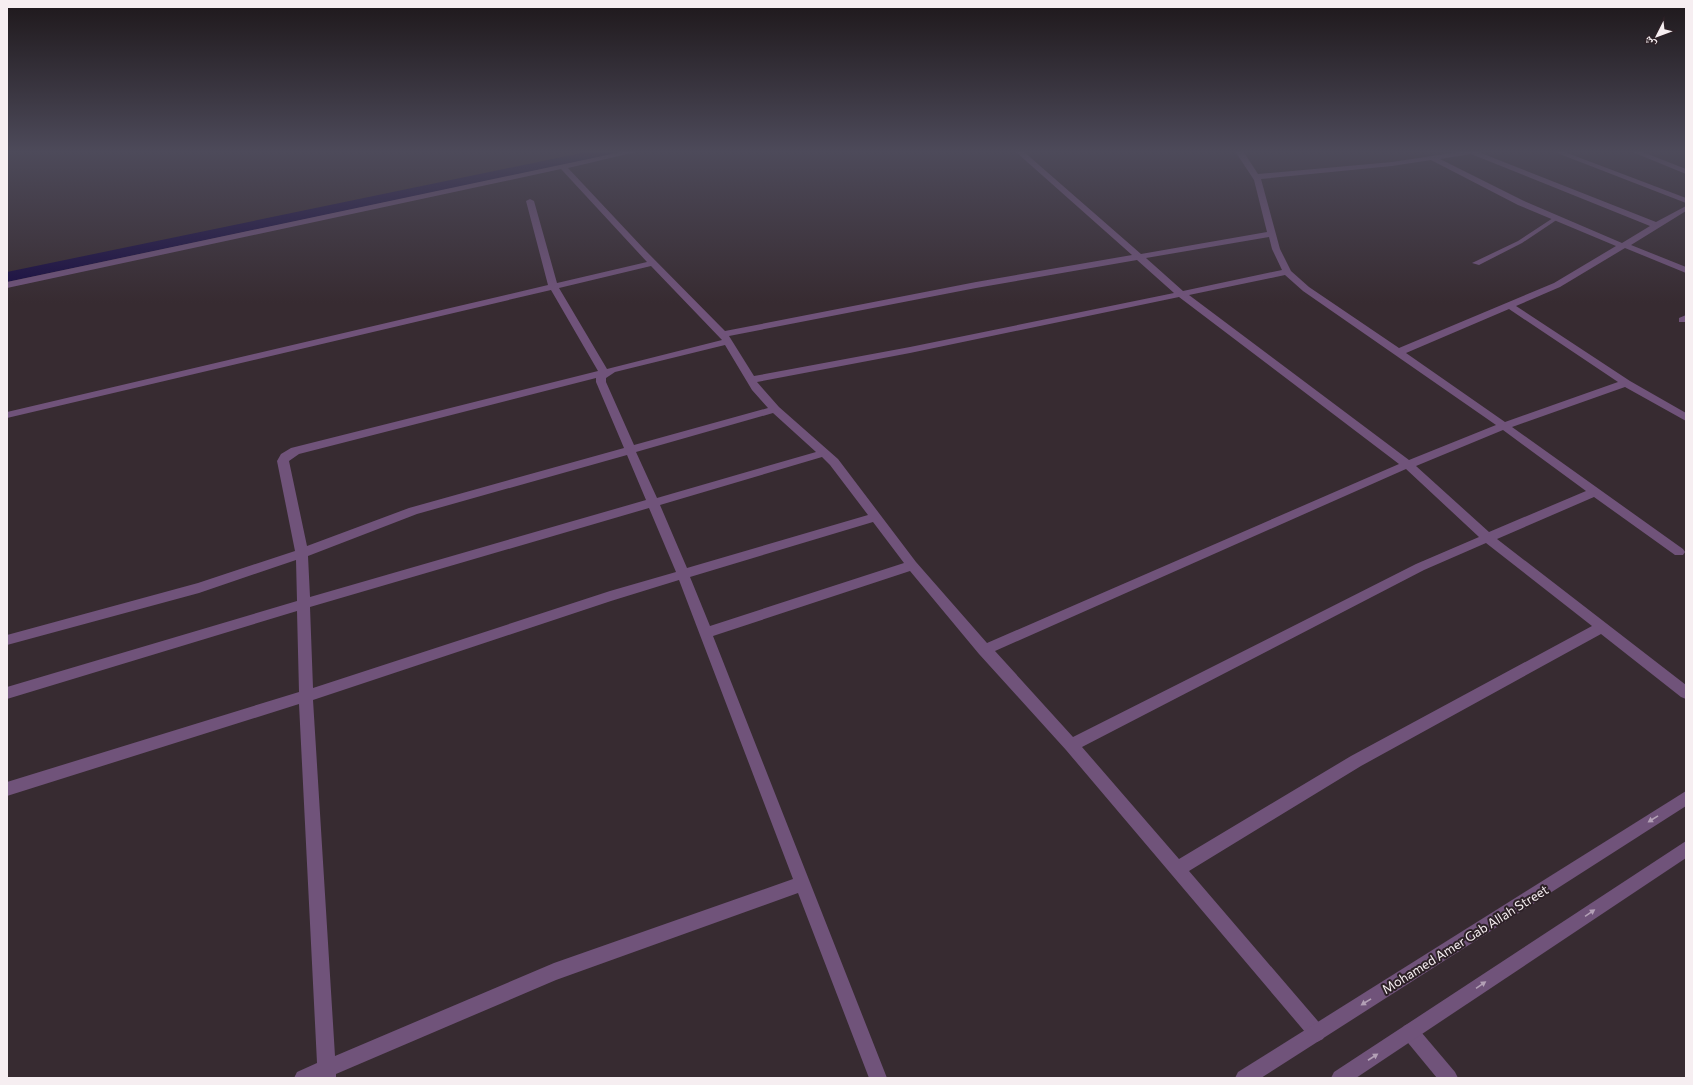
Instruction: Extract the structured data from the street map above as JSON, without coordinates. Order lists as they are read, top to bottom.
{
  "streets": {
    "street": ["Mohamed Amer Gab Allah Street"]
  },
  "north": "bottom left"
}
